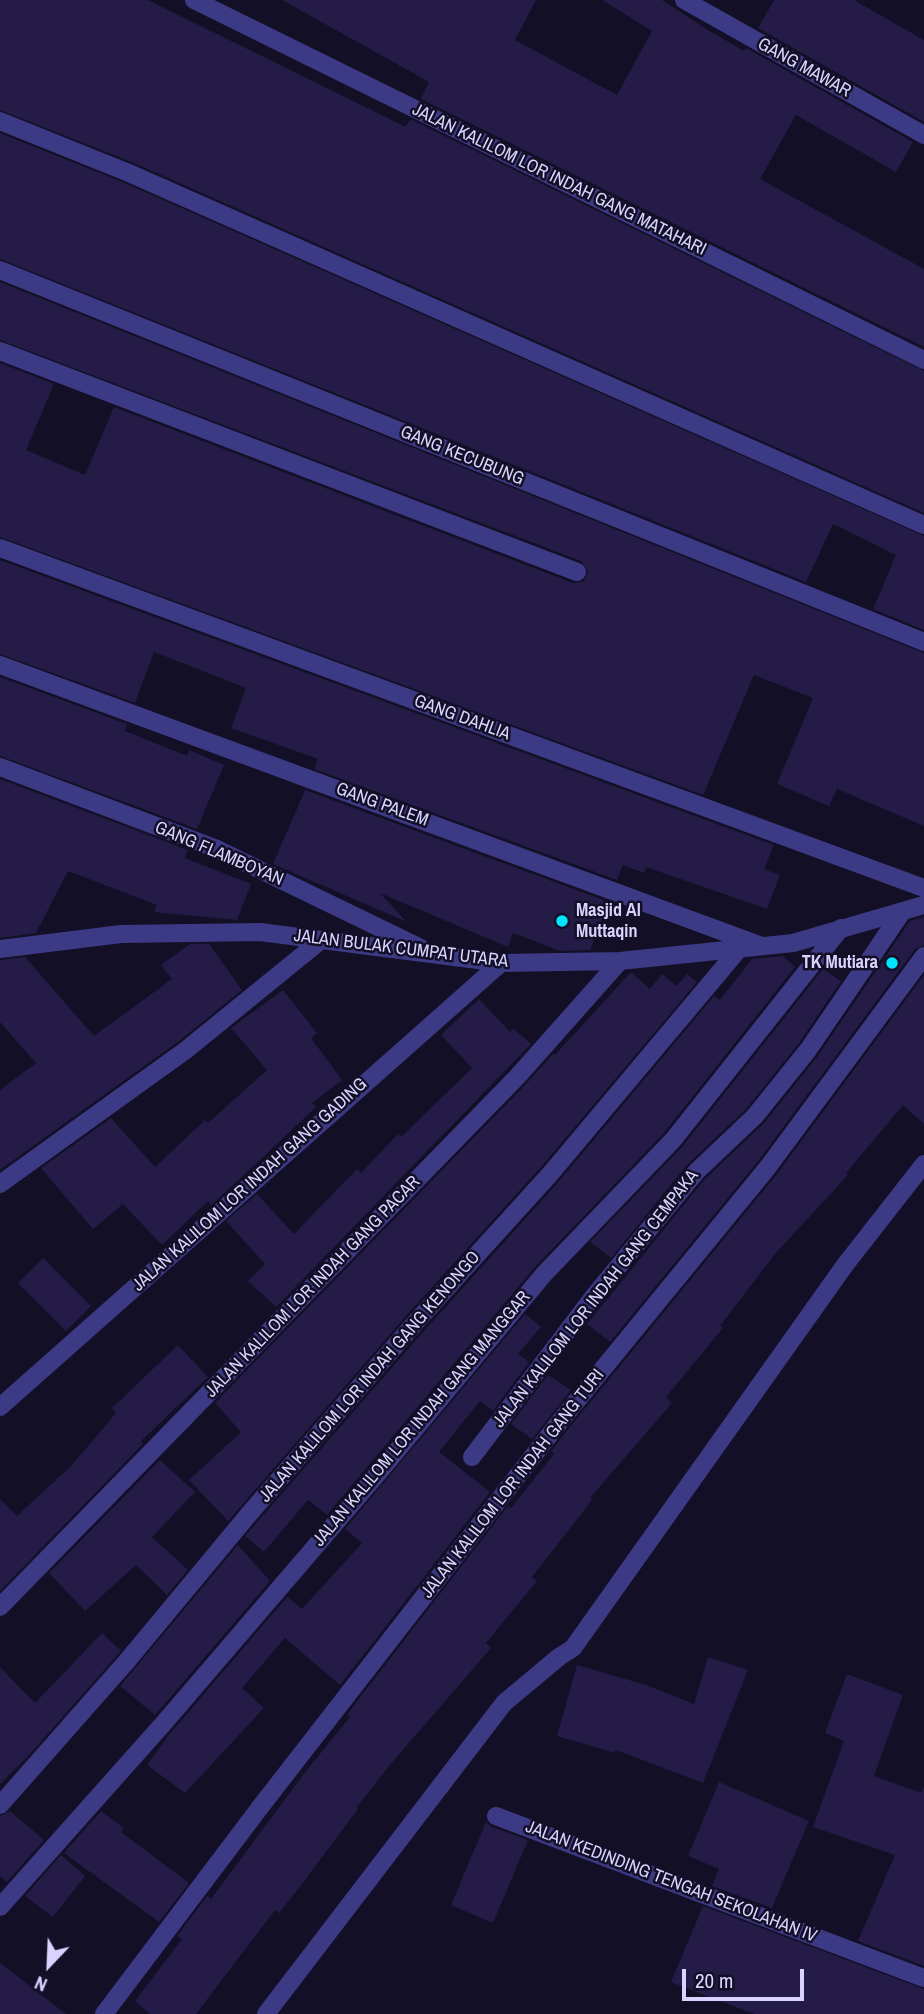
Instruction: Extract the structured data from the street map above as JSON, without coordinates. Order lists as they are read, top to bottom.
{
  "streets": {
    "street": [
      "GANG MAWAR",
      "JALAN KALILOM LOR INDAH GANG MATAHARI",
      "GANG KECUBUNG",
      "GANG DAHLIA",
      "GANG PALEM",
      "GANG FLAMBOYAN",
      "JALAN BULAK CUMPAT UTARA",
      "JALAN KALILOM LOR INDAH GANG GADING",
      "JALAN KALILOM LOR INDAH GANG PACAR",
      "JALAN KALILOM LOR INDAH GANG CEMPAKA",
      "JALAN KALILOM LOR INDAH GANG KENONGO",
      "JALAN KALILOM LOR INDAH GANG MANGGAR",
      "JALAN KALILOM LOR INDAH GANG TURI",
      "JALAN KEDINDING TENGAH SEKOLAHAN IV"
    ]
  },
  "crossings": [
    ["GANG PALEM", "JALAN BULAK CUMPAT UTARA"],
    ["GANG FLAMBOYAN", "JALAN BULAK CUMPAT UTARA"],
    ["JALAN BULAK CUMPAT UTARA", "JALAN KALILOM LOR INDAH GANG GADING"],
    ["JALAN BULAK CUMPAT UTARA", "JALAN KALILOM LOR INDAH GANG PACAR"],
    ["JALAN BULAK CUMPAT UTARA", "JALAN KALILOM LOR INDAH GANG CEMPAKA"],
    ["JALAN BULAK CUMPAT UTARA", "JALAN KALILOM LOR INDAH GANG KENONGO"],
    ["JALAN BULAK CUMPAT UTARA", "JALAN KALILOM LOR INDAH GANG MANGGAR"]
  ],
  "places": ["Masjid Al Muttaqin", "TK Mutiara"],
  "scale_bar": "20 m",
  "north": "bottom left"
}
